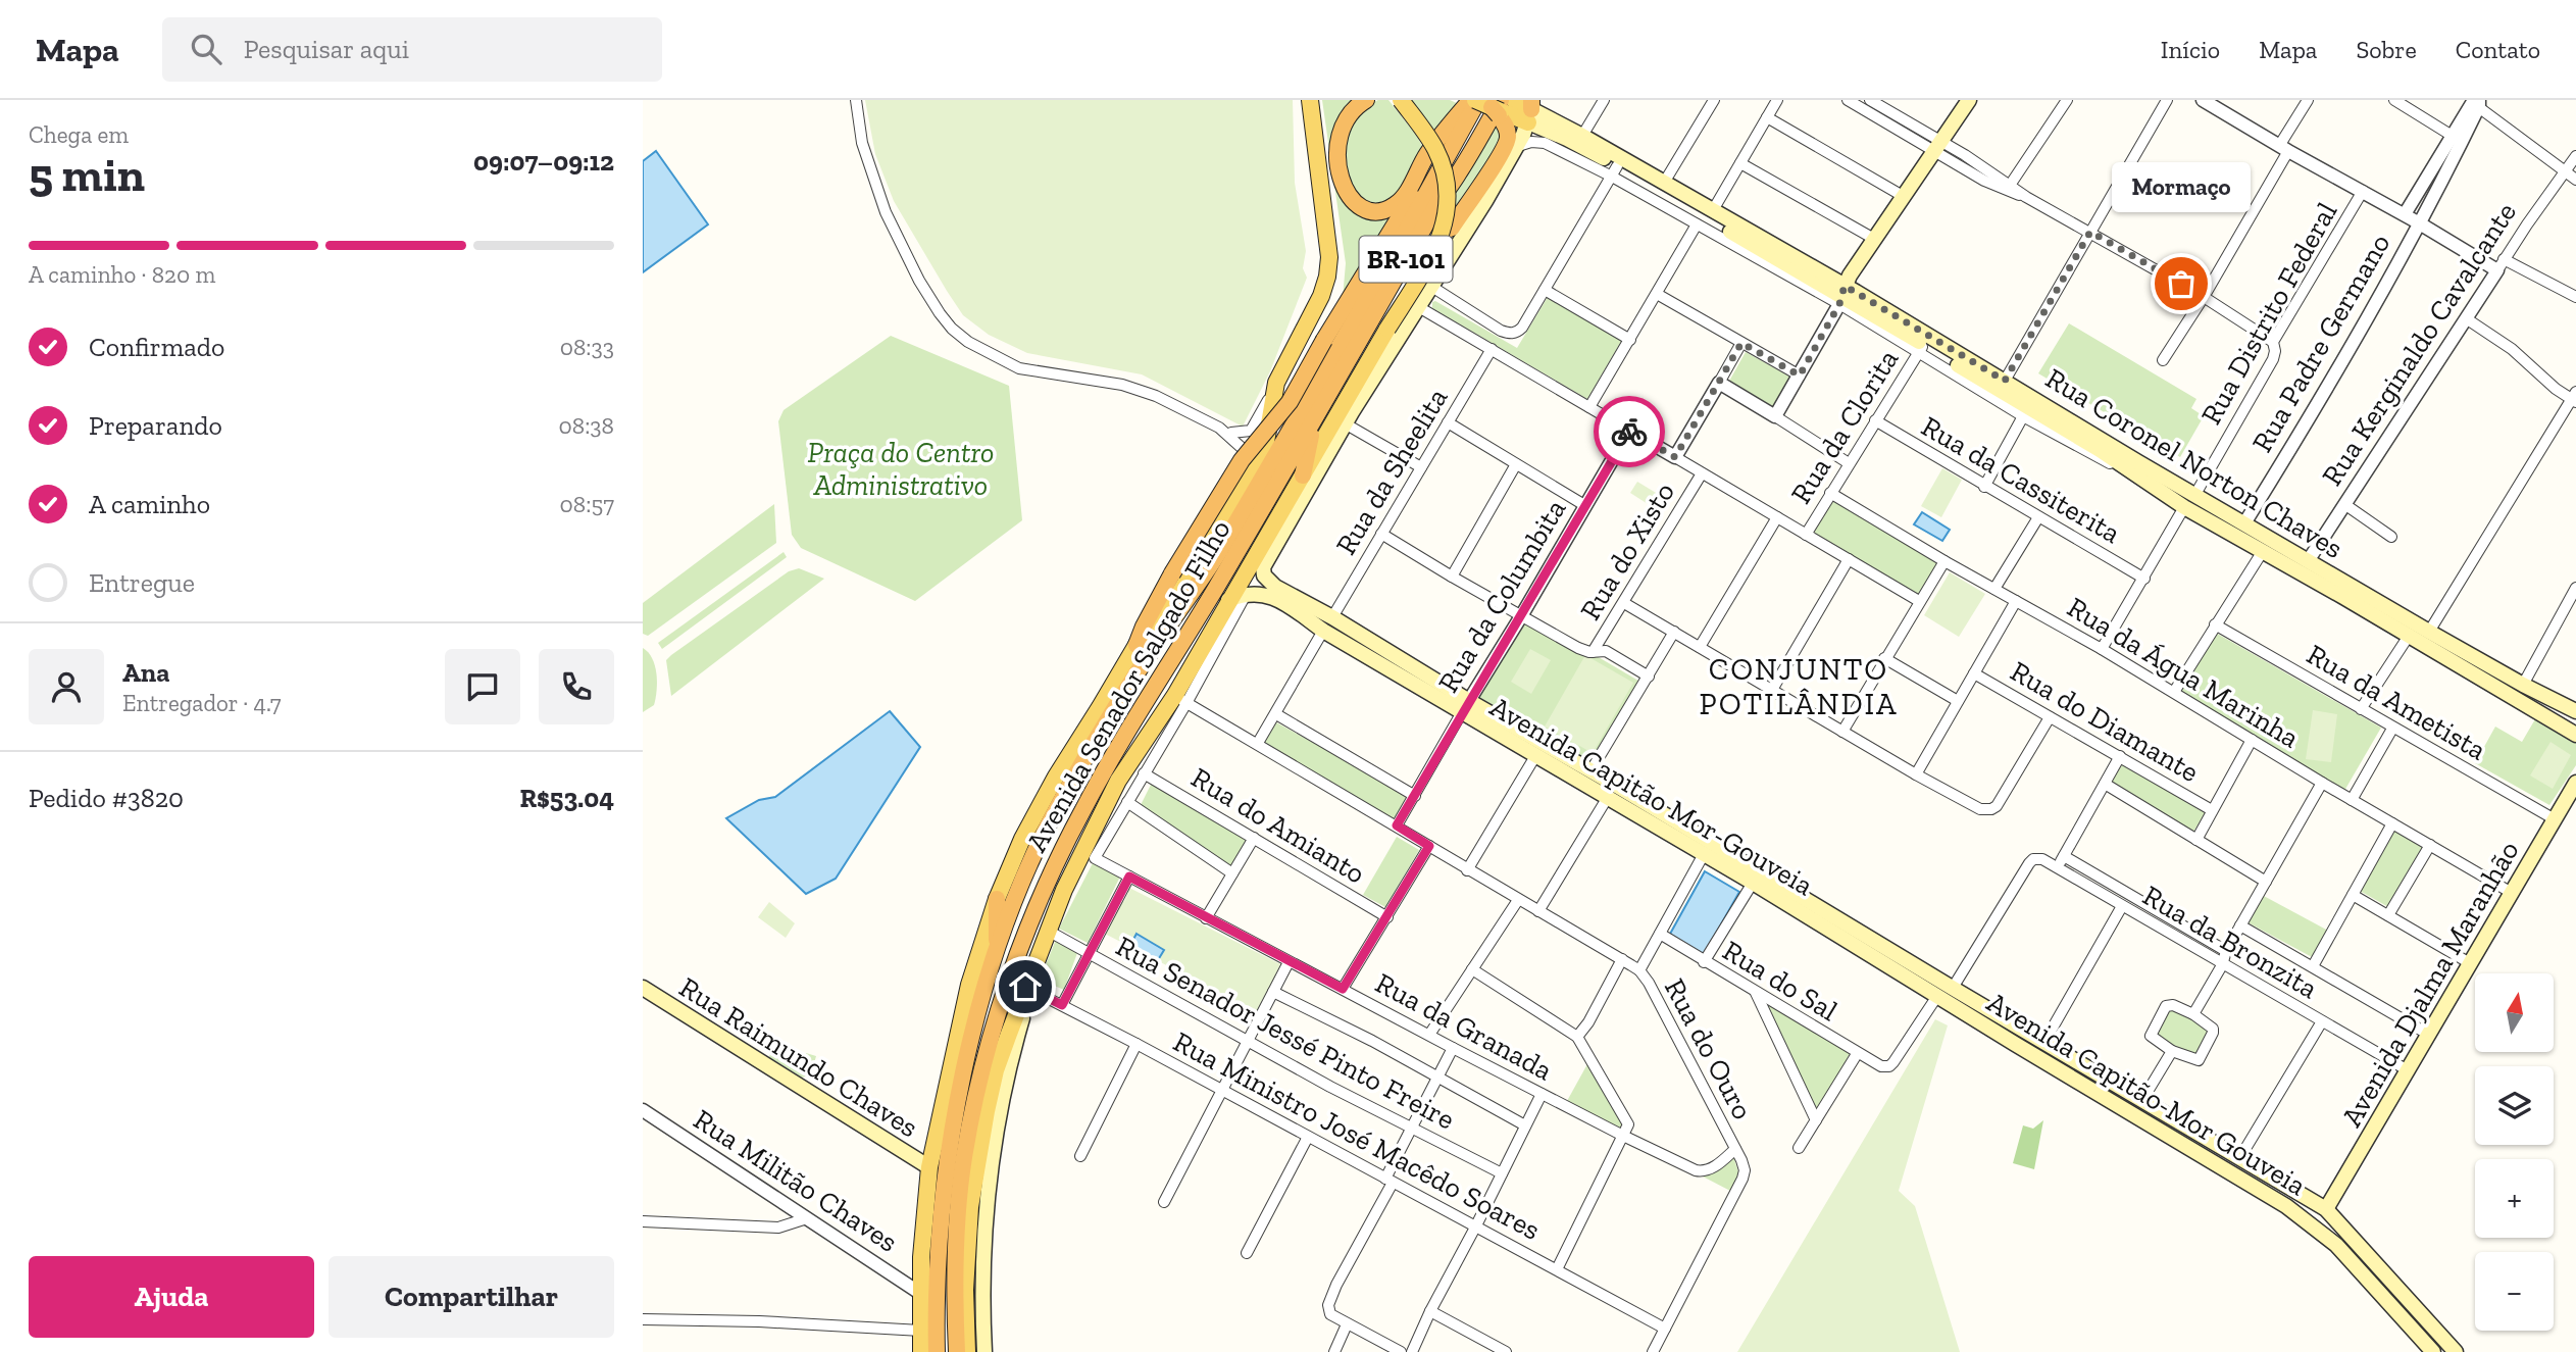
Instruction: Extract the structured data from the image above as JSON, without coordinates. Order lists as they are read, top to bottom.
{
  "streets": {
    "highway": ["BR-101", "Avenida Senador Salgado Filho"],
    "main road": [
      "Rua Coronel Norton Chaves",
      "Avenida Capitão Mor-Gouveia",
      "Avenida Djalma Maranhão",
      "Rua Raimundo Chaves",
      "Avenida Capitão-Mor Gouveia"
    ],
    "street": [
      "Rua Distrito Federal",
      "Rua Padre Germano",
      "Rua Kerginaldo Cavalcante",
      "Rua da Clorita",
      "Rua da Sheelita",
      "Rua da Cassiterita",
      "Rua do Xisto",
      "Rua da Columbita",
      "Rua da Água Marinha",
      "Rua da Ametista",
      "Rua do Diamante",
      "Rua do Amianto",
      "Rua da Bronzita",
      "Rua do Sal",
      "Rua da Granada",
      "Rua Senador Jessé Pinto Freire",
      "Rua do Ouro",
      "Rua Ministro José Macêdo Soares",
      "Rua Militão Chaves"
    ]
  },
  "crossings": [
    ["Rua Distrito Federal", "Rua Coronel Norton Chaves"],
    ["Rua Distrito Federal", "Rua da Cassiterita"],
    ["Rua Distrito Federal", "Rua da Água Marinha"],
    ["Rua Padre Germano", "Rua Coronel Norton Chaves"],
    ["Rua Kerginaldo Cavalcante", "Rua Coronel Norton Chaves"],
    ["Rua da Clorita", "Rua Coronel Norton Chaves"],
    ["Rua da Clorita", "Rua da Cassiterita"],
    ["Rua da Clorita", "Rua da Água Marinha"],
    ["Rua Coronel Norton Chaves", "Avenida Senador Salgado Filho"],
    ["Rua da Sheelita", "Avenida Senador Salgado Filho"],
    ["Rua da Columbita", "Avenida Capitão Mor-Gouveia"],
    ["Rua da Água Marinha", "Avenida Djalma Maranhão"],
    ["Avenida Senador Salgado Filho", "Avenida Capitão Mor-Gouveia"],
    ["Avenida Senador Salgado Filho", "Rua do Amianto"],
    ["Avenida Senador Salgado Filho", "Rua da Granada"],
    ["Avenida Senador Salgado Filho", "Rua Senador Jessé Pinto Freire"],
    ["Avenida Senador Salgado Filho", "Rua Raimundo Chaves"],
    ["Avenida Senador Salgado Filho", "Rua Ministro José Macêdo Soares"],
    ["Avenida Senador Salgado Filho", "Rua Militão Chaves"],
    ["Rua da Ametista", "Avenida Djalma Maranhão"],
    ["Avenida Capitão Mor-Gouveia", "Rua da Bronzita"],
    ["Avenida Capitão Mor-Gouveia", "Rua do Sal"],
    ["Avenida Capitão Mor-Gouveia", "Avenida Djalma Maranhão"],
    ["Avenida Capitão Mor-Gouveia", "Avenida Capitão-Mor Gouveia"],
    ["Rua da Bronzita", "Rua do Sal"],
    ["Rua da Bronzita", "Avenida Djalma Maranhão"],
    ["Rua da Bronzita", "Avenida Capitão-Mor Gouveia"],
    ["Rua do Sal", "Avenida Capitão-Mor Gouveia"],
    ["Rua da Granada", "Rua do Ouro"],
    ["Rua do Ouro", "Rua Ministro José Macêdo Soares"]
  ],
  "districts": ["CONJUNTO POTILÂNDIA"],
  "parks": ["Praça do Centro Administrativo"],
  "places": ["Mormaço"],
  "north": "top",
  "page": {
    "header": "Mapa",
    "search": "Pesquisar aqui",
    "nav": [
      "Início",
      "Mapa",
      "Sobre",
      "Contato"
    ],
    "heading": ["5 min", "Chega em", "09:07–09:12"],
    "panel": [
      "Ana",
      "Entregador · 4.7",
      "Pedido #3820",
      "R$53.04"
    ],
    "bubble": "Mormaço",
    "bar": "A caminho · 820 m",
    "list": [
      ["Confirmado", "08:33"],
      ["Preparando", "08:38"],
      ["A caminho", "08:57"],
      "Entregue"
    ],
    "map_buttons": ["+", "−"],
    "buttons": ["Ajuda", "Compartilhar"]
  }
}
